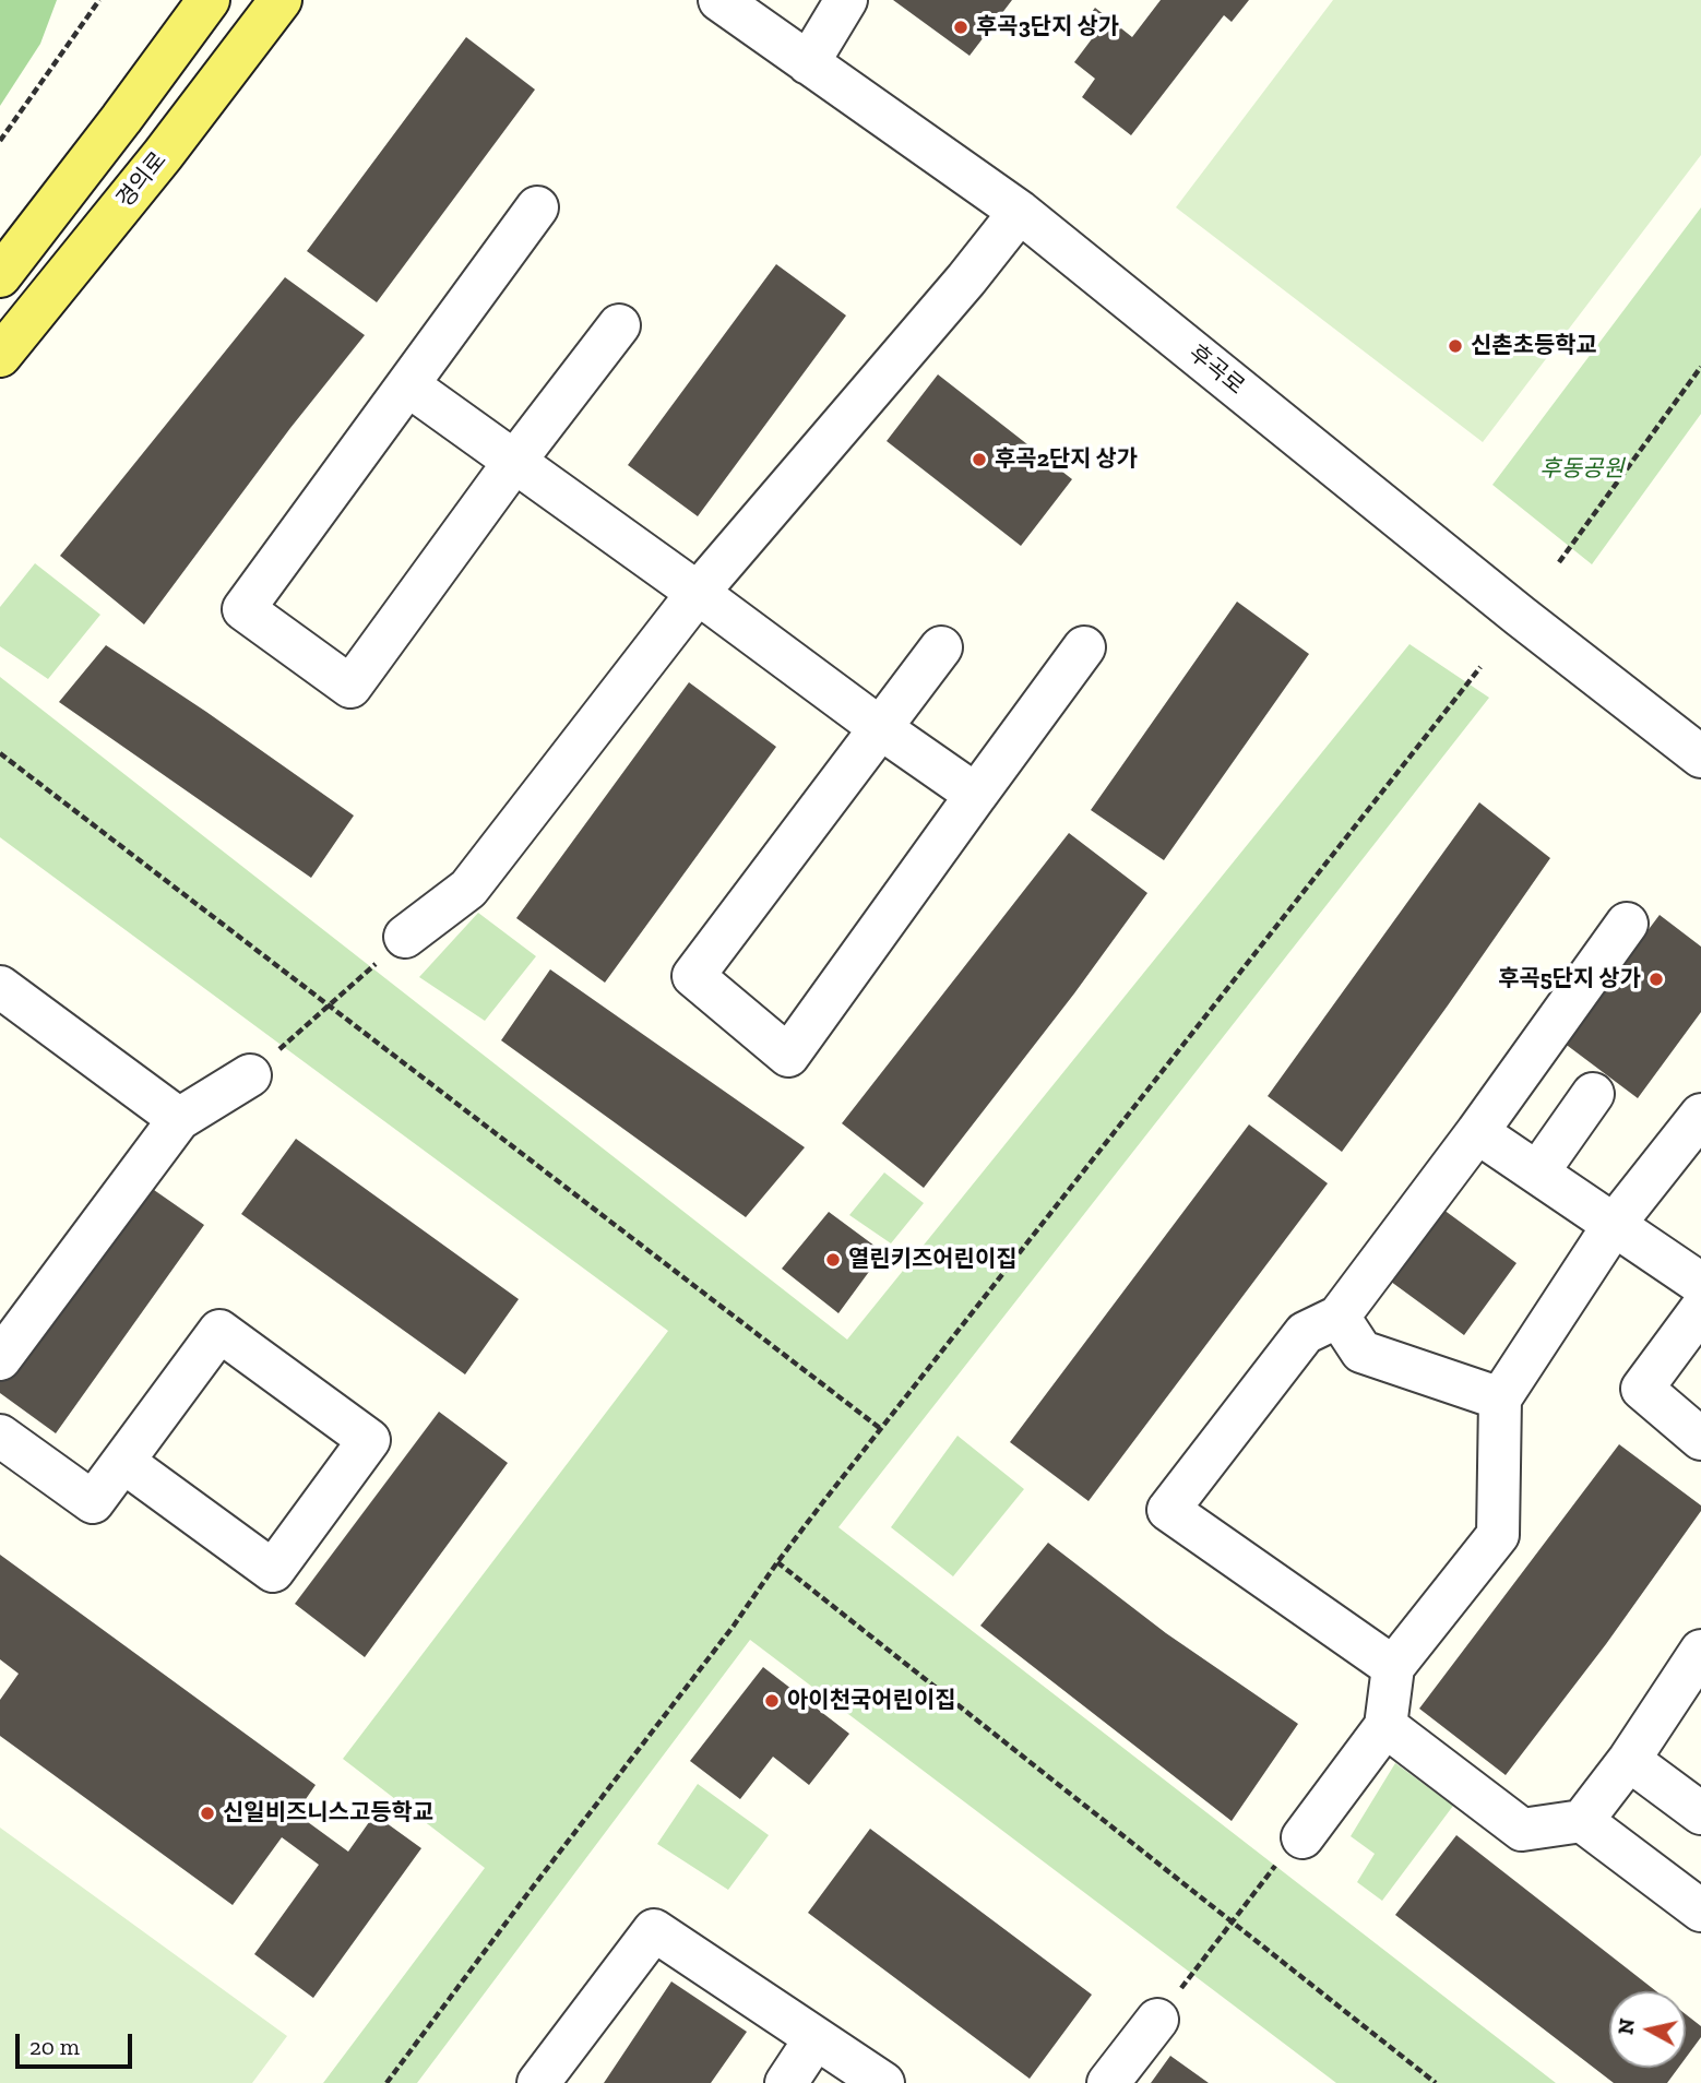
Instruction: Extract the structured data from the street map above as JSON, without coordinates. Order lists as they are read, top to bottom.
{
  "streets": {
    "main road": ["경의로"],
    "street": ["후곡로"]
  },
  "parks": ["후동공원"],
  "places": [
    "후곡3단지 상가",
    "신촌초등학교",
    "후곡2단지 상가",
    "후곡5단지 상가",
    "열린키즈어린이집",
    "아이천국어린이집",
    "신일비즈니스고등학교"
  ],
  "scale_bar": "20 m",
  "north": "left"
}
